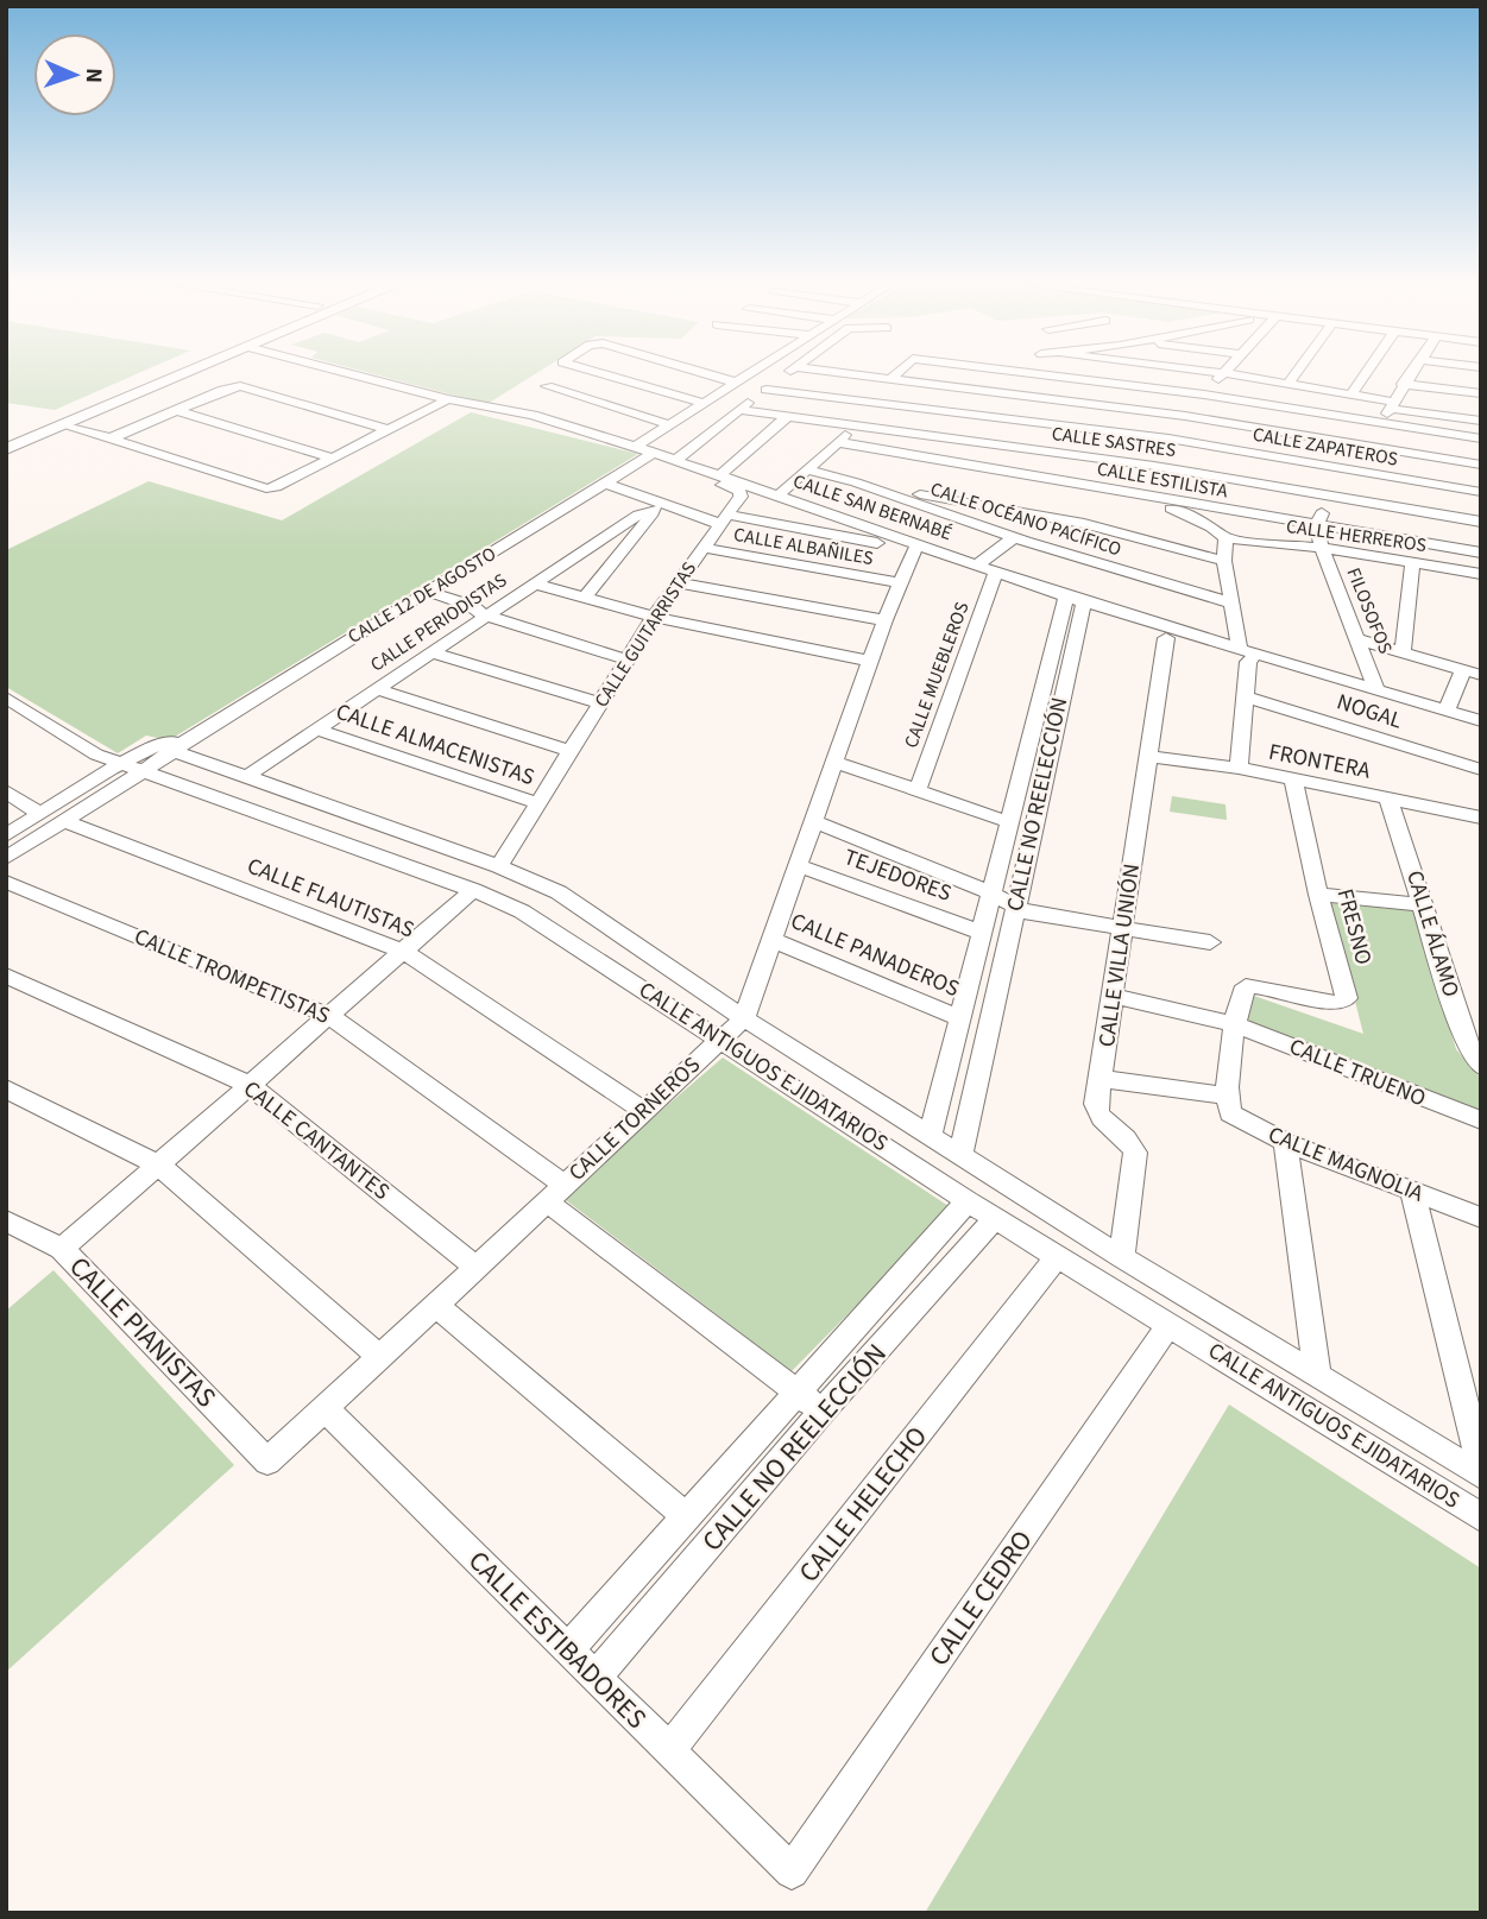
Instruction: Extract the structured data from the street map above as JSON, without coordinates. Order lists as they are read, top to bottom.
{
  "streets": {
    "street": [
      "CALLE SASTRES",
      "CALLE ZAPATEROS",
      "CALLE ESTILISTA",
      "CALLE SAN BERNABÉ",
      "CALLE OCÉANO PACÍFICO",
      "CALLE HERREROS",
      "CALLE ALBAÑILES",
      "CALLE 12 DE AGOSTO",
      "FILOSOFOS",
      "CALLE PERIODISTAS",
      "CALLE GUITARRISTAS",
      "CALLE MUEBLEROS",
      "NOGAL",
      "CALLE ALMACENISTAS",
      "FRONTERA",
      "CALLE NO REELECCIÓN",
      "TEJEDORES",
      "CALLE FLAUTISTAS",
      "FRESNO",
      "CALLE ÁLAMO",
      "CALLE PANADEROS",
      "CALLE VILLA UNIÓN",
      "CALLE TROMPETISTAS",
      "CALLE ANTIGUOS EJIDATARIOS",
      "CALLE TRUENO",
      "CALLE TORNEROS",
      "CALLE CANTANTES",
      "CALLE MAGNOLIA",
      "CALLE PIANISTAS",
      "CALLE HELECHO",
      "CALLE CEDRO",
      "CALLE ESTIBADORES"
    ]
  },
  "crossings": [
    ["CALLE SASTRES", "CALLE 12 DE AGOSTO"],
    ["CALLE ESTILISTA", "FILOSOFOS"],
    ["CALLE SAN BERNABÉ", "CALLE 12 DE AGOSTO"],
    ["CALLE SAN BERNABÉ", "FILOSOFOS"],
    ["CALLE SAN BERNABÉ", "CALLE MUEBLEROS"],
    ["CALLE SAN BERNABÉ", "CALLE NO REELECCIÓN"],
    ["CALLE SAN BERNABÉ", "CALLE VILLA UNIÓN"],
    ["CALLE SAN BERNABÉ", "CALLE TORNEROS"],
    ["CALLE HERREROS", "FILOSOFOS"],
    ["CALLE ALBAÑILES", "CALLE GUITARRISTAS"],
    ["CALLE ALBAÑILES", "CALLE TORNEROS"],
    ["CALLE 12 DE AGOSTO", "CALLE FLAUTISTAS"],
    ["CALLE 12 DE AGOSTO", "CALLE ANTIGUOS EJIDATARIOS"],
    ["CALLE PERIODISTAS", "CALLE ALMACENISTAS"],
    ["CALLE PERIODISTAS", "CALLE ANTIGUOS EJIDATARIOS"],
    ["CALLE GUITARRISTAS", "CALLE ALMACENISTAS"],
    ["CALLE GUITARRISTAS", "CALLE ANTIGUOS EJIDATARIOS"],
    ["FRONTERA", "FRESNO"],
    ["FRONTERA", "CALLE ÁLAMO"],
    ["FRONTERA", "CALLE VILLA UNIÓN"],
    ["CALLE NO REELECCIÓN", "TEJEDORES"],
    ["CALLE NO REELECCIÓN", "CALLE PANADEROS"],
    ["CALLE NO REELECCIÓN", "CALLE TROMPETISTAS"],
    ["CALLE NO REELECCIÓN", "CALLE ANTIGUOS EJIDATARIOS"],
    ["CALLE NO REELECCIÓN", "CALLE ESTIBADORES"],
    ["TEJEDORES", "CALLE TORNEROS"],
    ["CALLE FLAUTISTAS", "CALLE TORNEROS"],
    ["FRESNO", "CALLE TRUENO"],
    ["CALLE PANADEROS", "CALLE TORNEROS"],
    ["CALLE VILLA UNIÓN", "CALLE ANTIGUOS EJIDATARIOS"],
    ["CALLE VILLA UNIÓN", "CALLE TRUENO"],
    ["CALLE TROMPETISTAS", "CALLE TORNEROS"],
    ["CALLE ANTIGUOS EJIDATARIOS", "CALLE TORNEROS"],
    ["CALLE ANTIGUOS EJIDATARIOS", "CALLE HELECHO"],
    ["CALLE ANTIGUOS EJIDATARIOS", "CALLE CEDRO"],
    ["CALLE TORNEROS", "CALLE CANTANTES"],
    ["CALLE TORNEROS", "CALLE PIANISTAS"],
    ["CALLE TORNEROS", "CALLE ESTIBADORES"],
    ["CALLE HELECHO", "CALLE ESTIBADORES"],
    ["CALLE CEDRO", "CALLE ESTIBADORES"]
  ],
  "north": "right"
}
